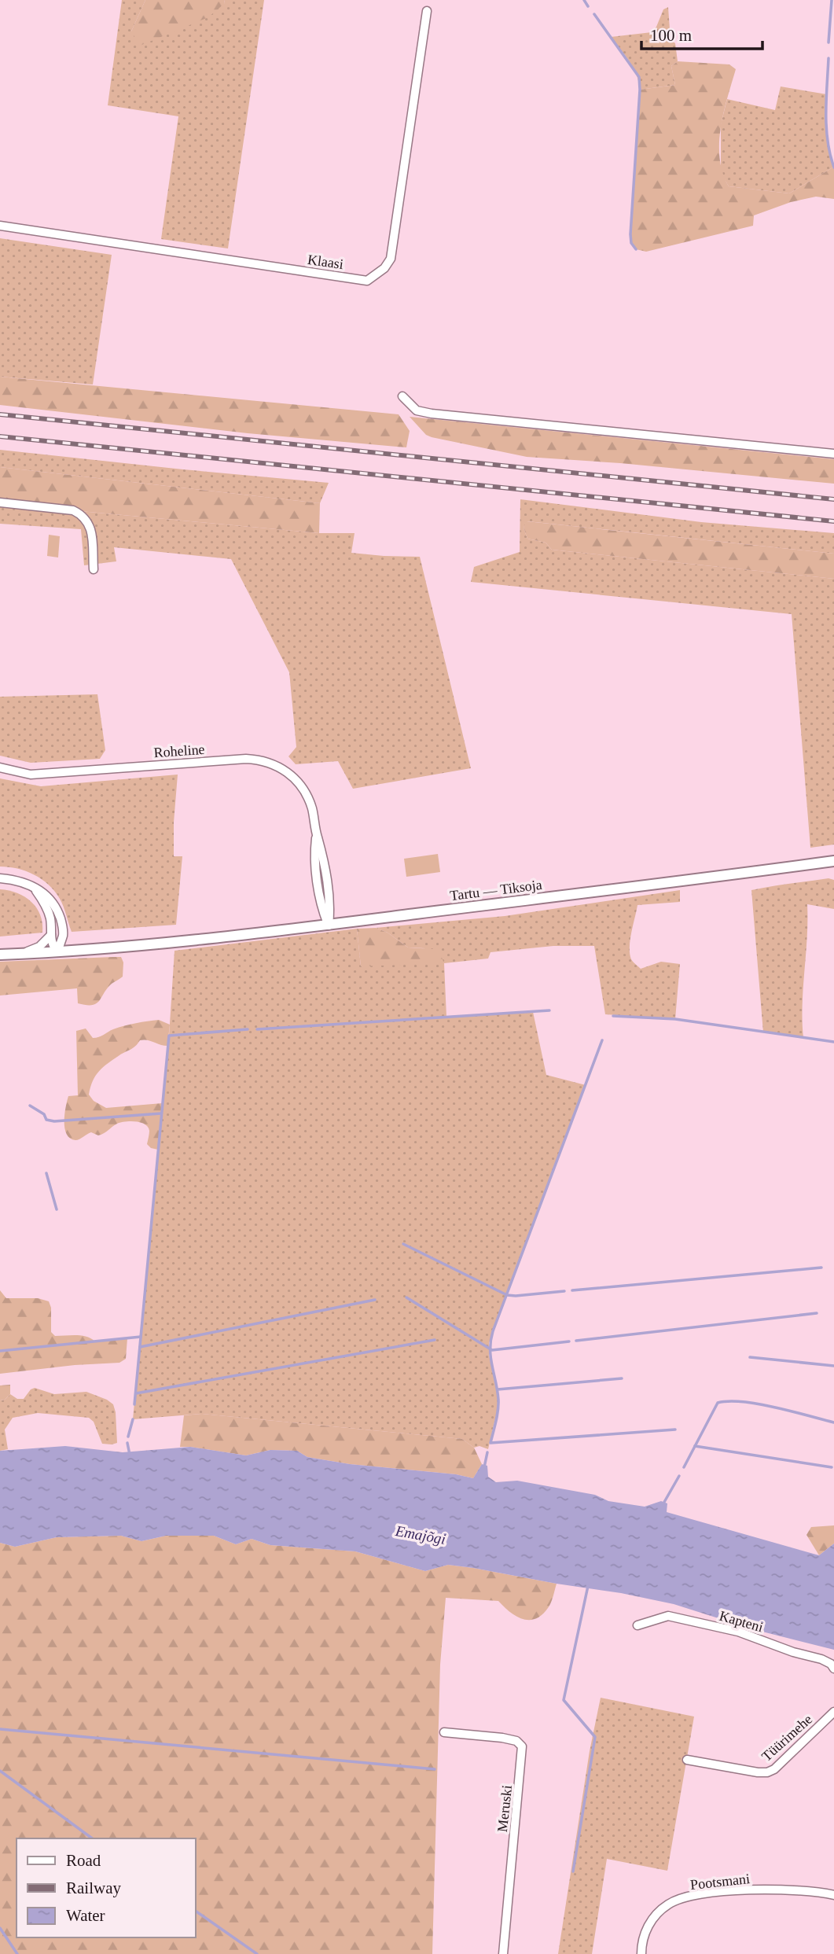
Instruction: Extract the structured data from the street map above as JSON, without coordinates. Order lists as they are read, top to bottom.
{
  "streets": {
    "main road": ["Tartu — Tiksoja"],
    "street": [
      "Klaasi",
      "Roheline",
      "Kapteni",
      "Tüürimehe",
      "Meruski",
      "Pootsmani"
    ]
  },
  "crossings": [
    ["Roheline", "Tartu — Tiksoja"]
  ],
  "water": ["Emajõgi"],
  "legend": ["Road", "Railway", "Water"],
  "scale_bar": "100 m"
}
